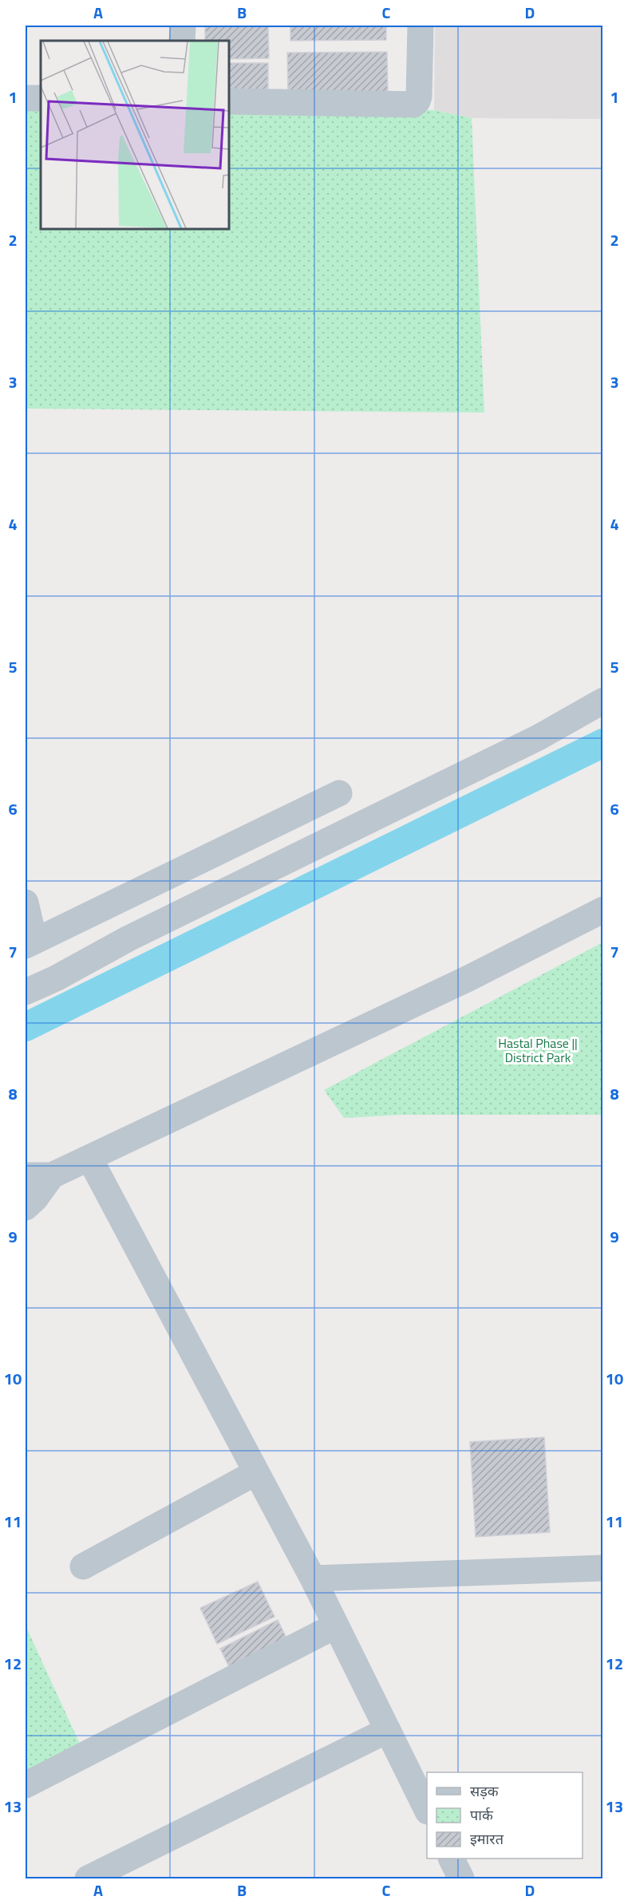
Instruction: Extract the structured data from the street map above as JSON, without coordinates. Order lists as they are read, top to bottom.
{
  "parks": ["Hastal Phase || District Park"],
  "legend": ["सड़क", "पार्क", "इमारत"],
  "grid": {
    "columns": [
      "A",
      "B",
      "C",
      "D"
    ],
    "rows": [
      "1",
      "2",
      "3",
      "4",
      "5",
      "6",
      "7",
      "8",
      "9",
      "10",
      "11",
      "12",
      "13"
    ]
  }
}
